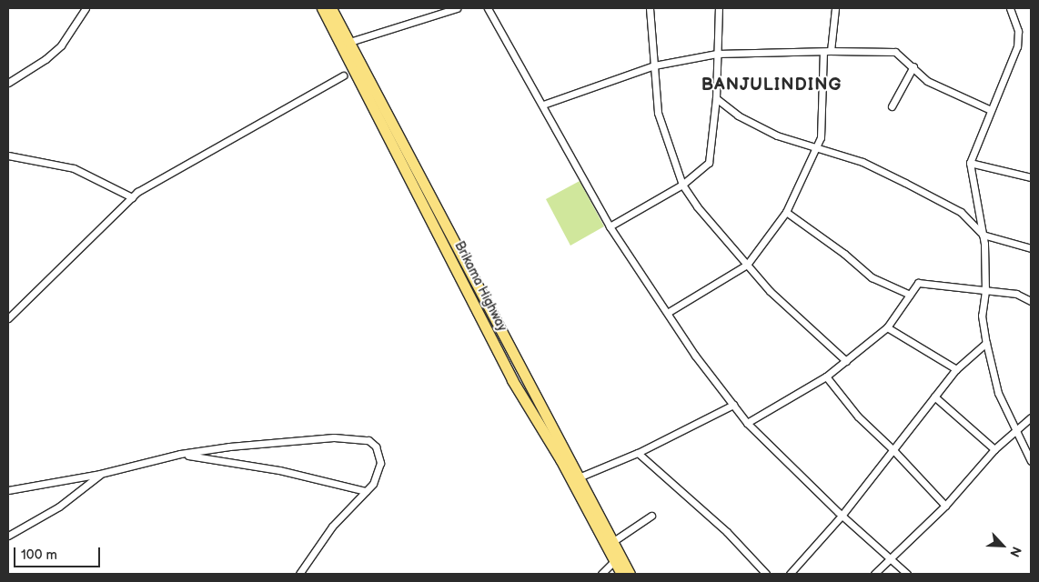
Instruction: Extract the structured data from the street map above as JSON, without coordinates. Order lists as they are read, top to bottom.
{
  "streets": {
    "highway": ["Brikama Highway"]
  },
  "districts": ["BANJULINDING"],
  "scale_bar": "100 m",
  "north": "bottom right"
}
